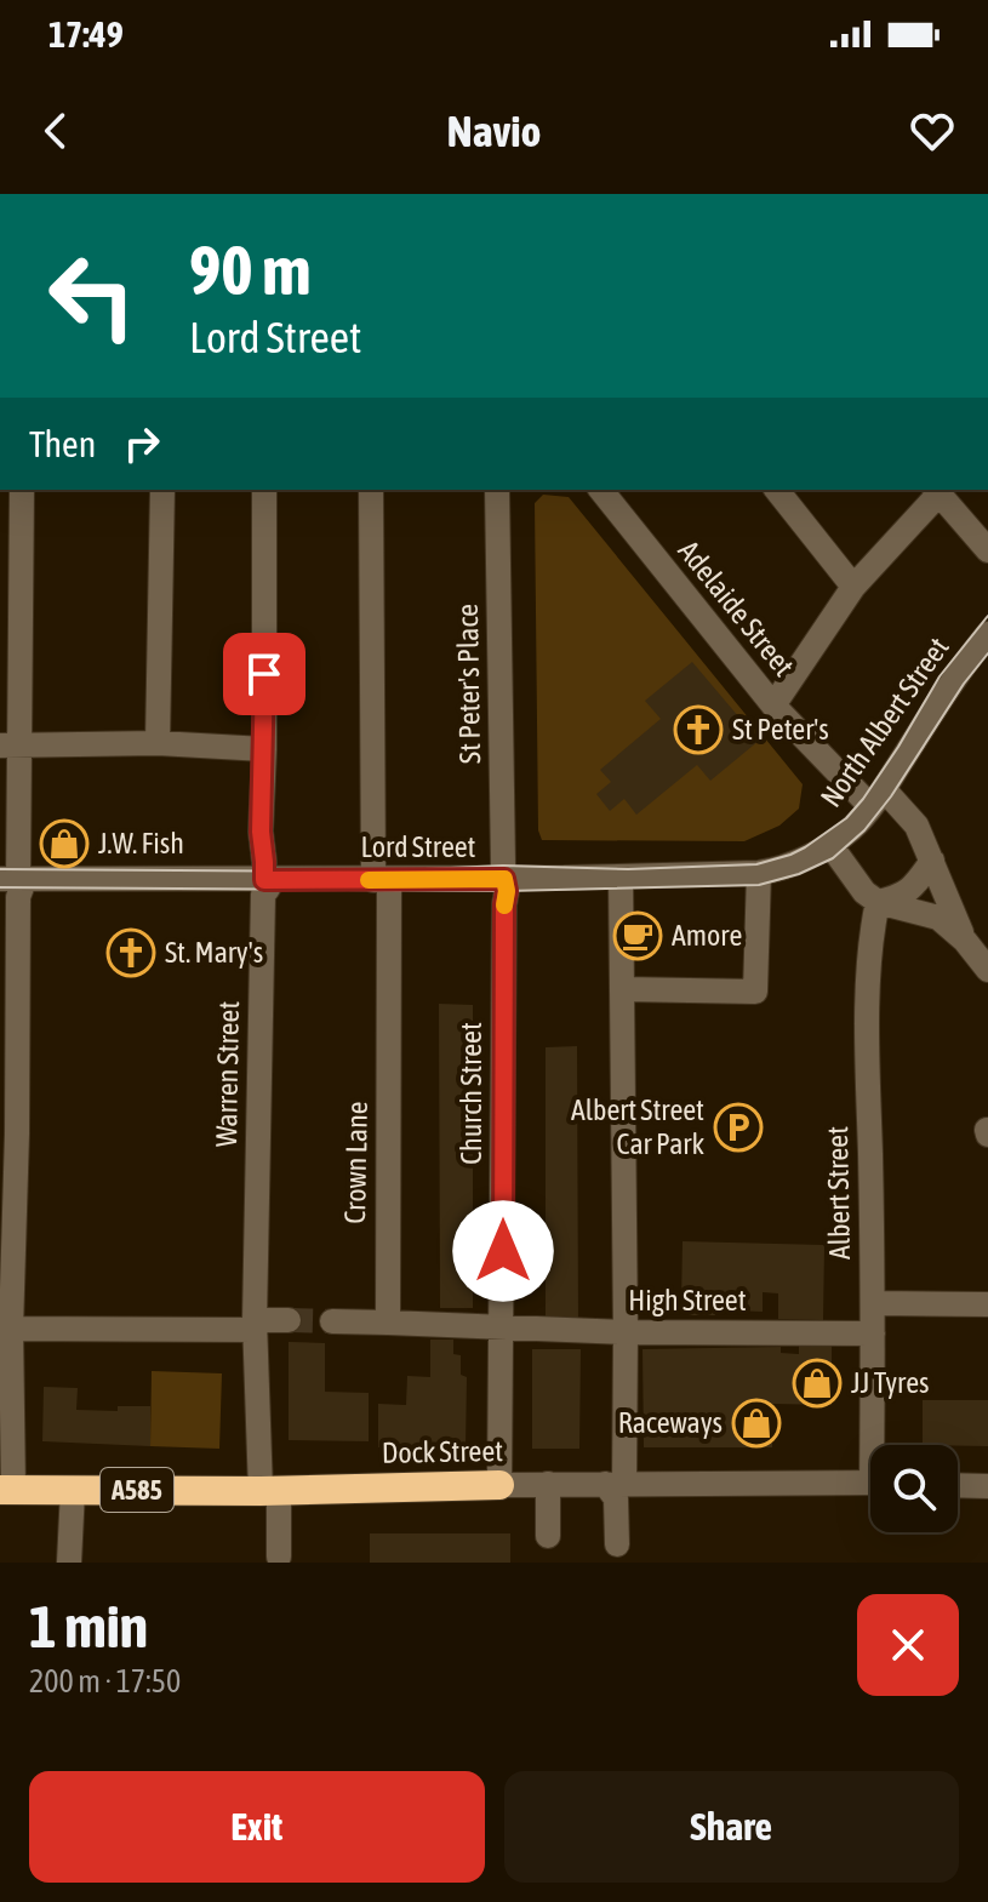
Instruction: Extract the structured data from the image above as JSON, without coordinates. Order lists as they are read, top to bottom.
{
  "streets": {
    "highway": ["Dock Street", "A585"],
    "street": [
      "Adelaide Street",
      "St Peter's Place",
      "North Albert Street",
      "Lord Street",
      "Warren Street",
      "Church Street",
      "Crown Lane",
      "Albert Street",
      "High Street"
    ]
  },
  "crossings": [
    ["Adelaide Street", "North Albert Street"],
    ["Adelaide Street", "Lord Street"],
    ["Adelaide Street", "Albert Street"],
    ["St Peter's Place", "Lord Street"],
    ["St Peter's Place", "Church Street"],
    ["North Albert Street", "Lord Street"],
    ["North Albert Street", "Albert Street"],
    ["Lord Street", "Warren Street"],
    ["Lord Street", "Church Street"],
    ["Lord Street", "Crown Lane"],
    ["Lord Street", "Albert Street"],
    ["Warren Street", "Dock Street"],
    ["Church Street", "High Street"],
    ["Church Street", "Dock Street"],
    ["Albert Street", "High Street"]
  ],
  "places": {
    "church": ["St Peter's", "St. Mary's"],
    "shop": ["J.W. Fish", "JJ Tyres", "Raceways"],
    "cafe": ["Amore"],
    "parking": ["Albert Street Car Park"]
  },
  "page": {
    "status": "17:49",
    "header": "Navio",
    "turn": ["90 m", "Lord Street"],
    "then": "Then",
    "heading": ["1 min", "200 m · 17:50"],
    "buttons": ["Exit", "Share"]
  }
}
